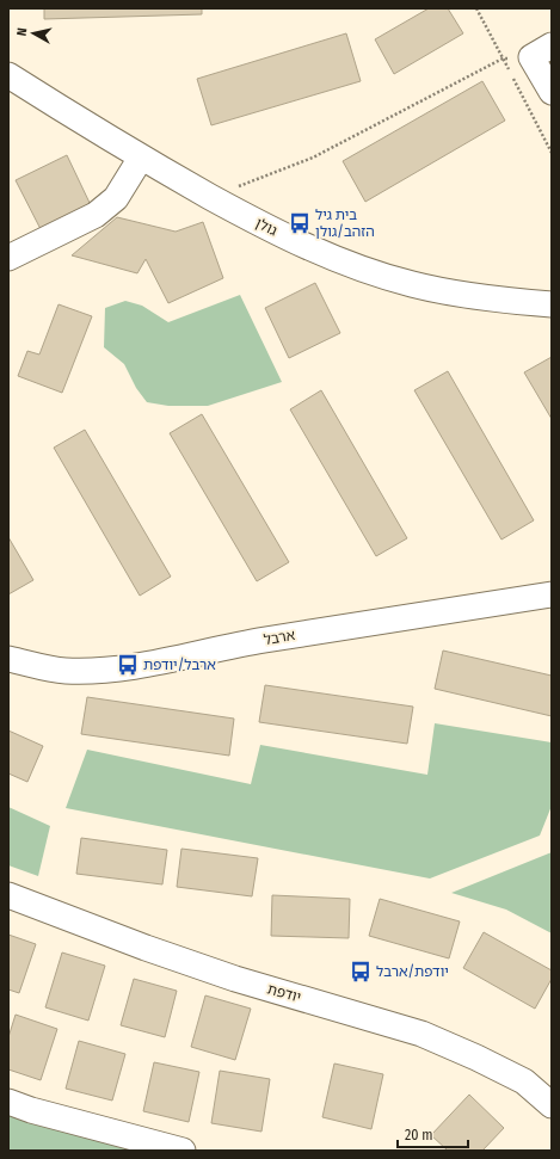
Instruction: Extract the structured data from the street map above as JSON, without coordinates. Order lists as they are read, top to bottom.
{
  "streets": {
    "street": ["גולן", "ארבל", "יודפת"]
  },
  "places": {
    "bus stop": ["בית גיל הזהב/גולן", "ארבל/יודפת", "יודפת/ארבל"]
  },
  "scale_bar": "20 m",
  "north": "left"
}
